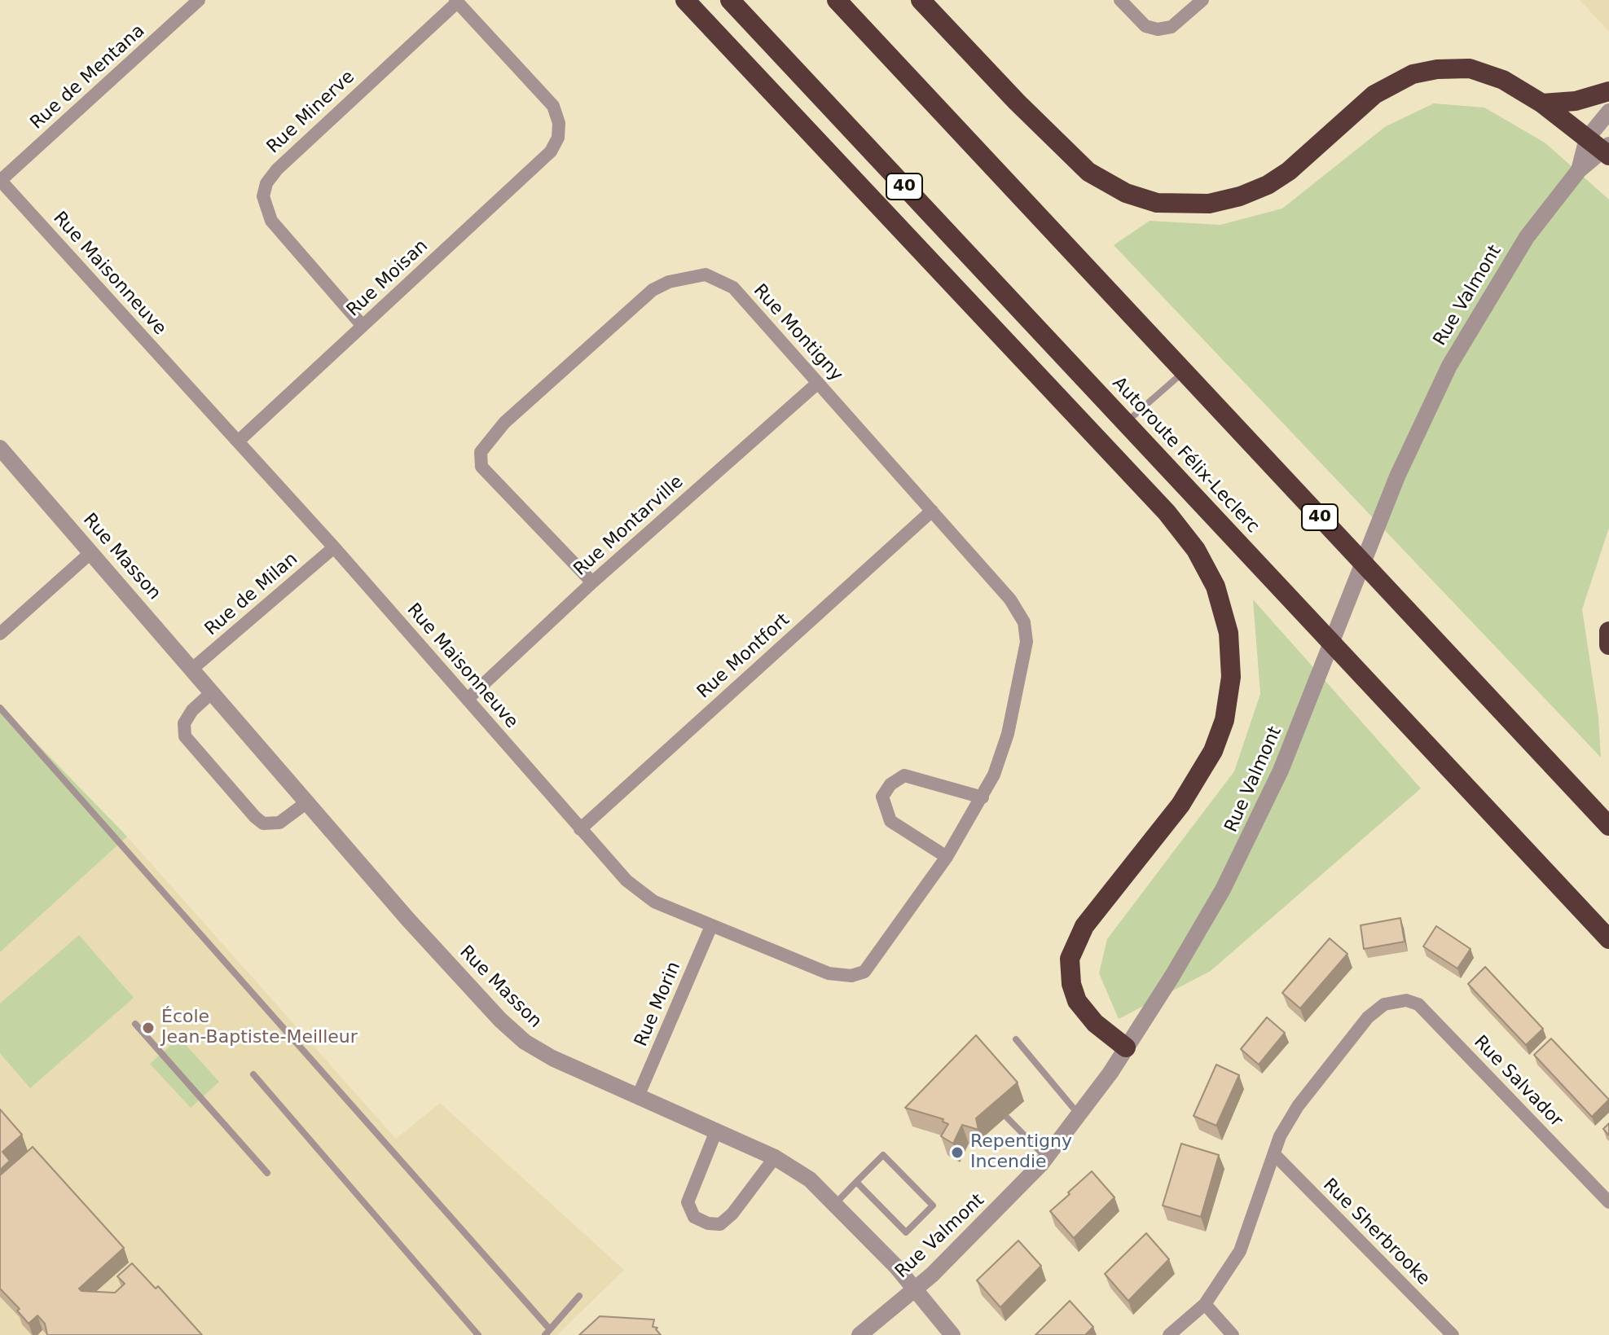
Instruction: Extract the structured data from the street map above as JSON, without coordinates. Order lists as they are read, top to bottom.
{
  "streets": {
    "highway": ["40", "Autoroute Félix-Leclerc"],
    "street": [
      "Rue de Mentana",
      "Rue Minerve",
      "Rue Maisonneuve",
      "Rue Moisan",
      "Rue Valmont",
      "Rue Montigny",
      "Rue Montarville",
      "Rue Masson",
      "Rue de Milan",
      "Rue Montfort",
      "Rue Morin",
      "Rue Salvador",
      "Rue Sherbrooke"
    ]
  },
  "crossings": [
    ["Rue de Mentana", "Rue Maisonneuve"],
    ["Rue Minerve", "Rue Moisan"],
    ["Rue Maisonneuve", "Rue Moisan"],
    ["Rue Maisonneuve", "Rue Montigny"],
    ["Rue Maisonneuve", "Rue Montarville"],
    ["Rue Maisonneuve", "Rue de Milan"],
    ["Rue Maisonneuve", "Rue Montfort"],
    ["Rue Maisonneuve", "Rue Morin"],
    ["Rue Valmont", "Rue Masson"],
    ["Rue Montigny", "Rue Montarville"],
    ["Rue Montigny", "Rue Montfort"],
    ["Rue Masson", "Rue de Milan"],
    ["Rue Masson", "Rue Morin"],
    ["Rue Salvador", "Rue Sherbrooke"]
  ],
  "places": ["École Jean-Baptiste-Meilleur", "Repentigny Incendie"]
}
